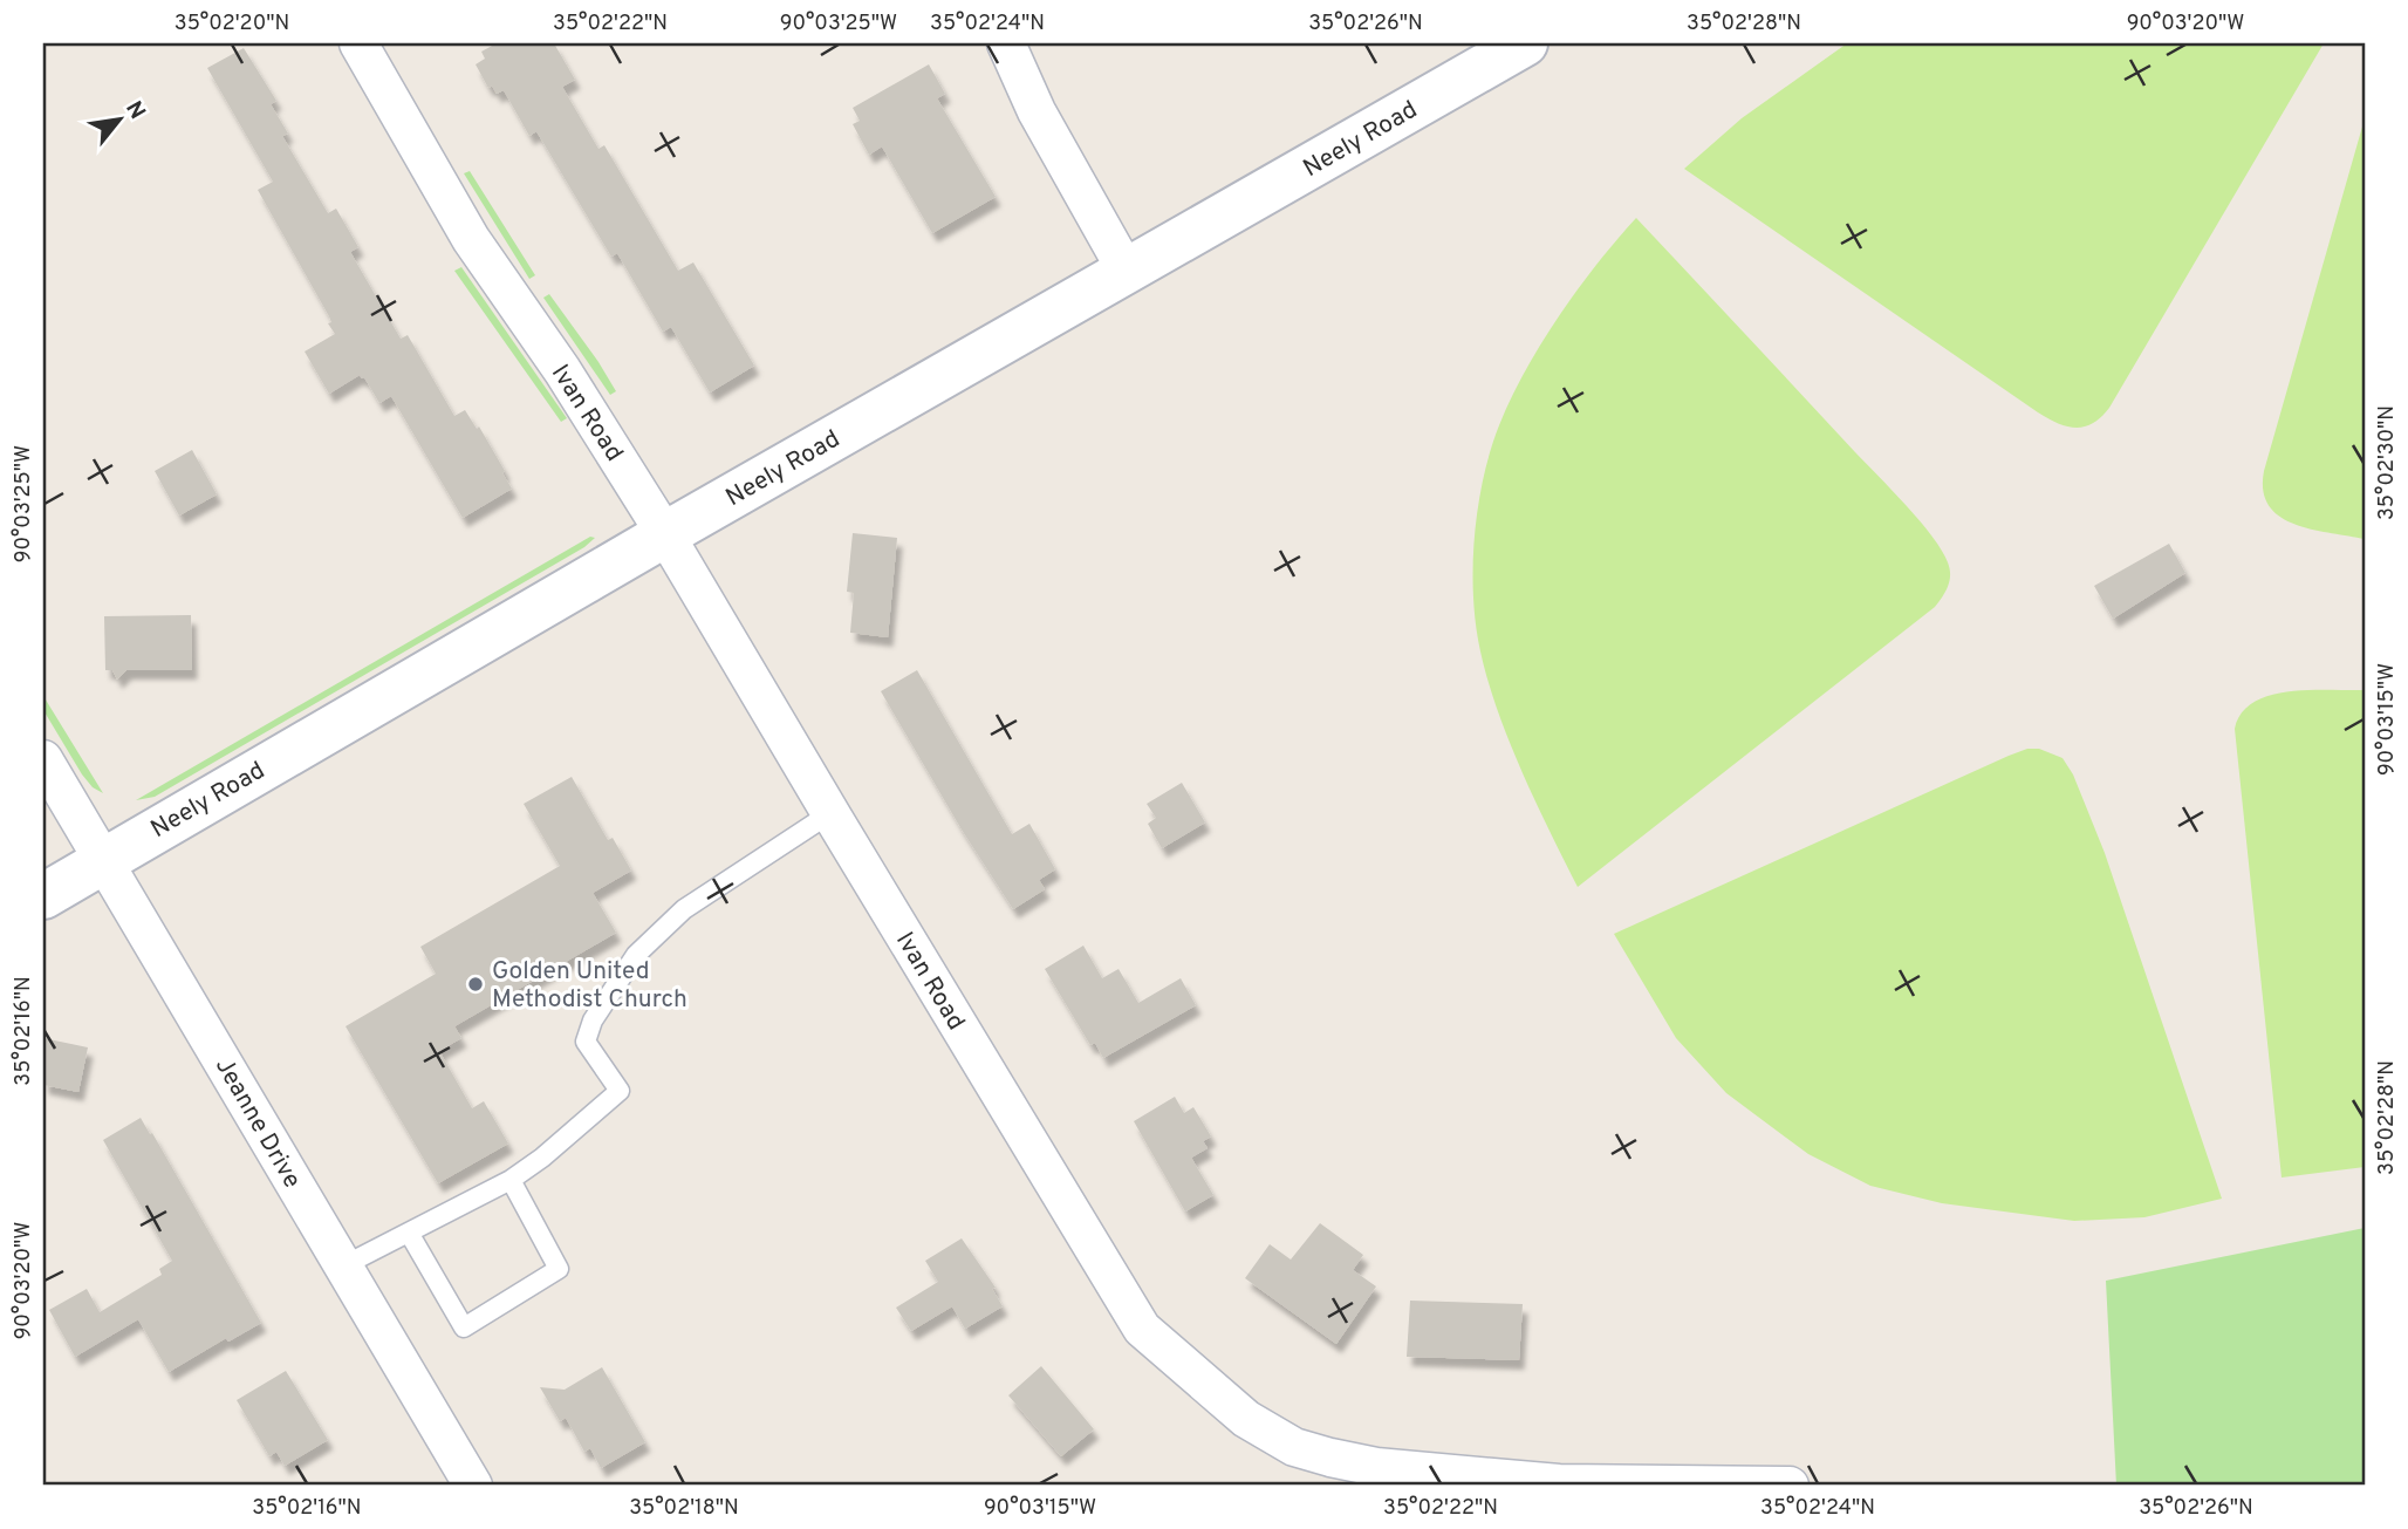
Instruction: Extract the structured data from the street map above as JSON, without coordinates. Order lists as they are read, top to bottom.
{
  "streets": {
    "street": ["Neely Road", "Ivan Road", "Jeanne Drive"]
  },
  "crossings": [
    ["Neely Road", "Ivan Road"],
    ["Neely Road", "Jeanne Drive"]
  ],
  "places": ["Golden United Methodist Church"],
  "north": "top right",
  "coordinates": [
    "35°02'20\"N",
    "35°02'22\"N",
    "90°03'25\"W",
    "35°02'24\"N",
    "35°02'26\"N",
    "35°02'28\"N",
    "90°03'20\"W",
    "35°02'30\"N",
    "90°03'15\"W",
    "35°02'16\"N",
    "35°02'18\"N"
  ]
}
